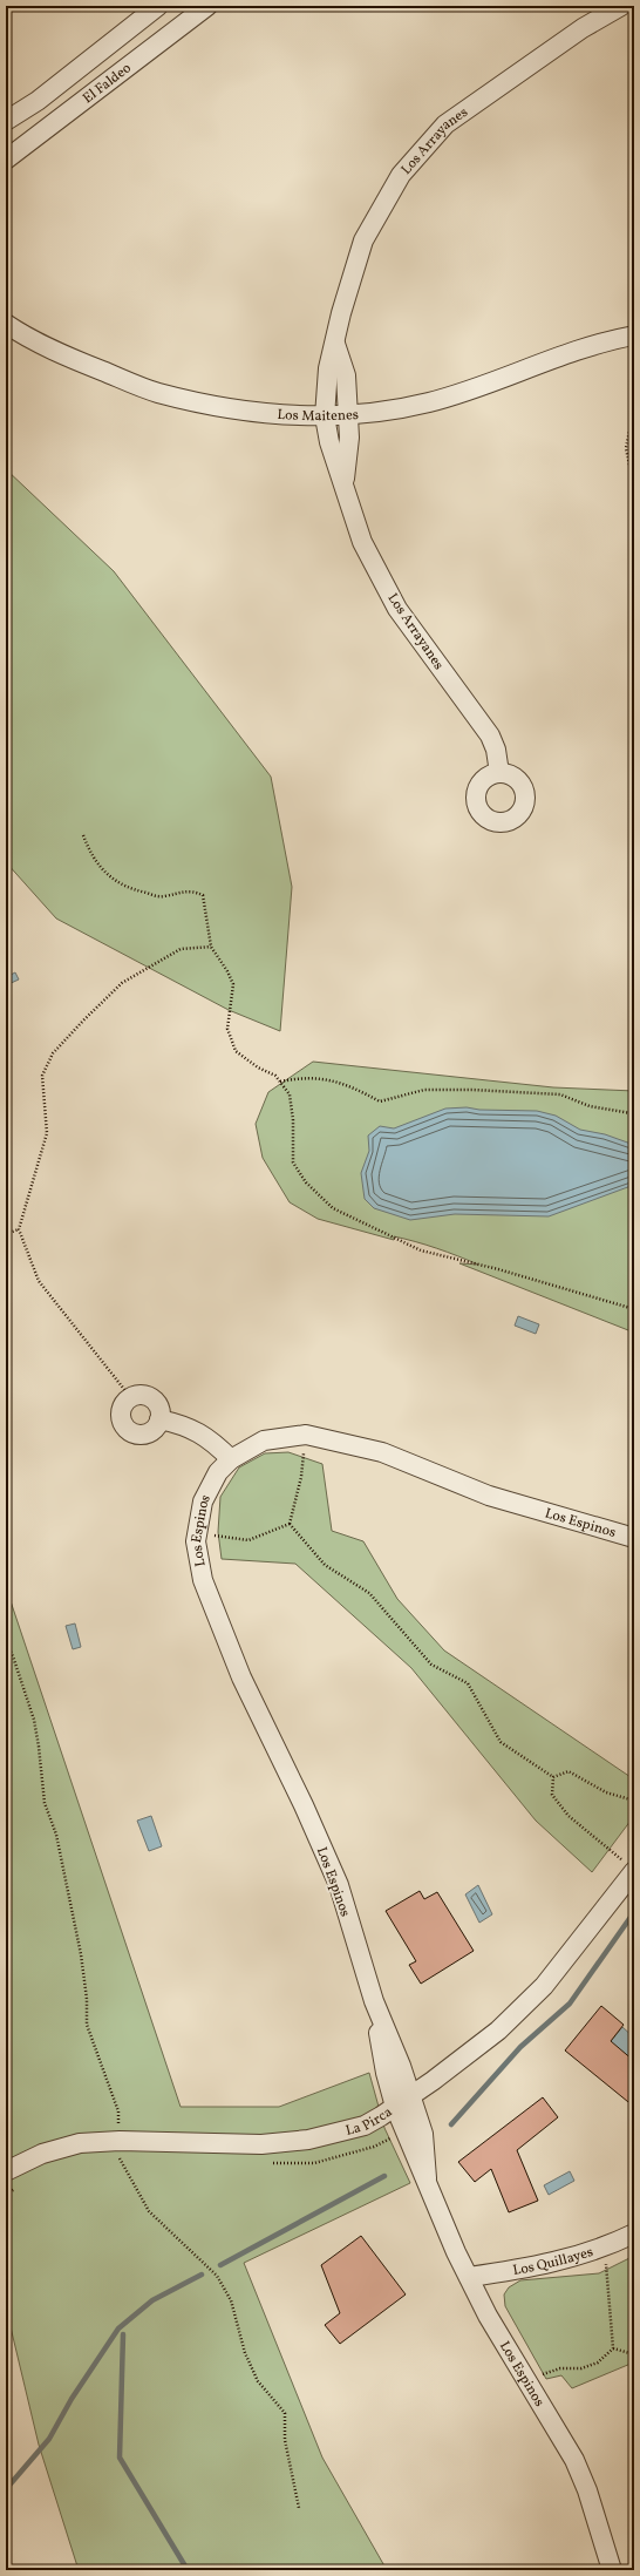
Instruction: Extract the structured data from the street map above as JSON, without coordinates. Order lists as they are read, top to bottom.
{
  "streets": {
    "street": [
      "El Faldeo",
      "Los Arrayanes",
      "Los Maitenes",
      "Los Espinos",
      "La Pirca",
      "Los Quillayes"
    ]
  },
  "crossings": [
    ["Los Arrayanes", "Los Maitenes"],
    ["Los Espinos", "La Pirca"],
    ["Los Espinos", "Los Quillayes"]
  ]
}
